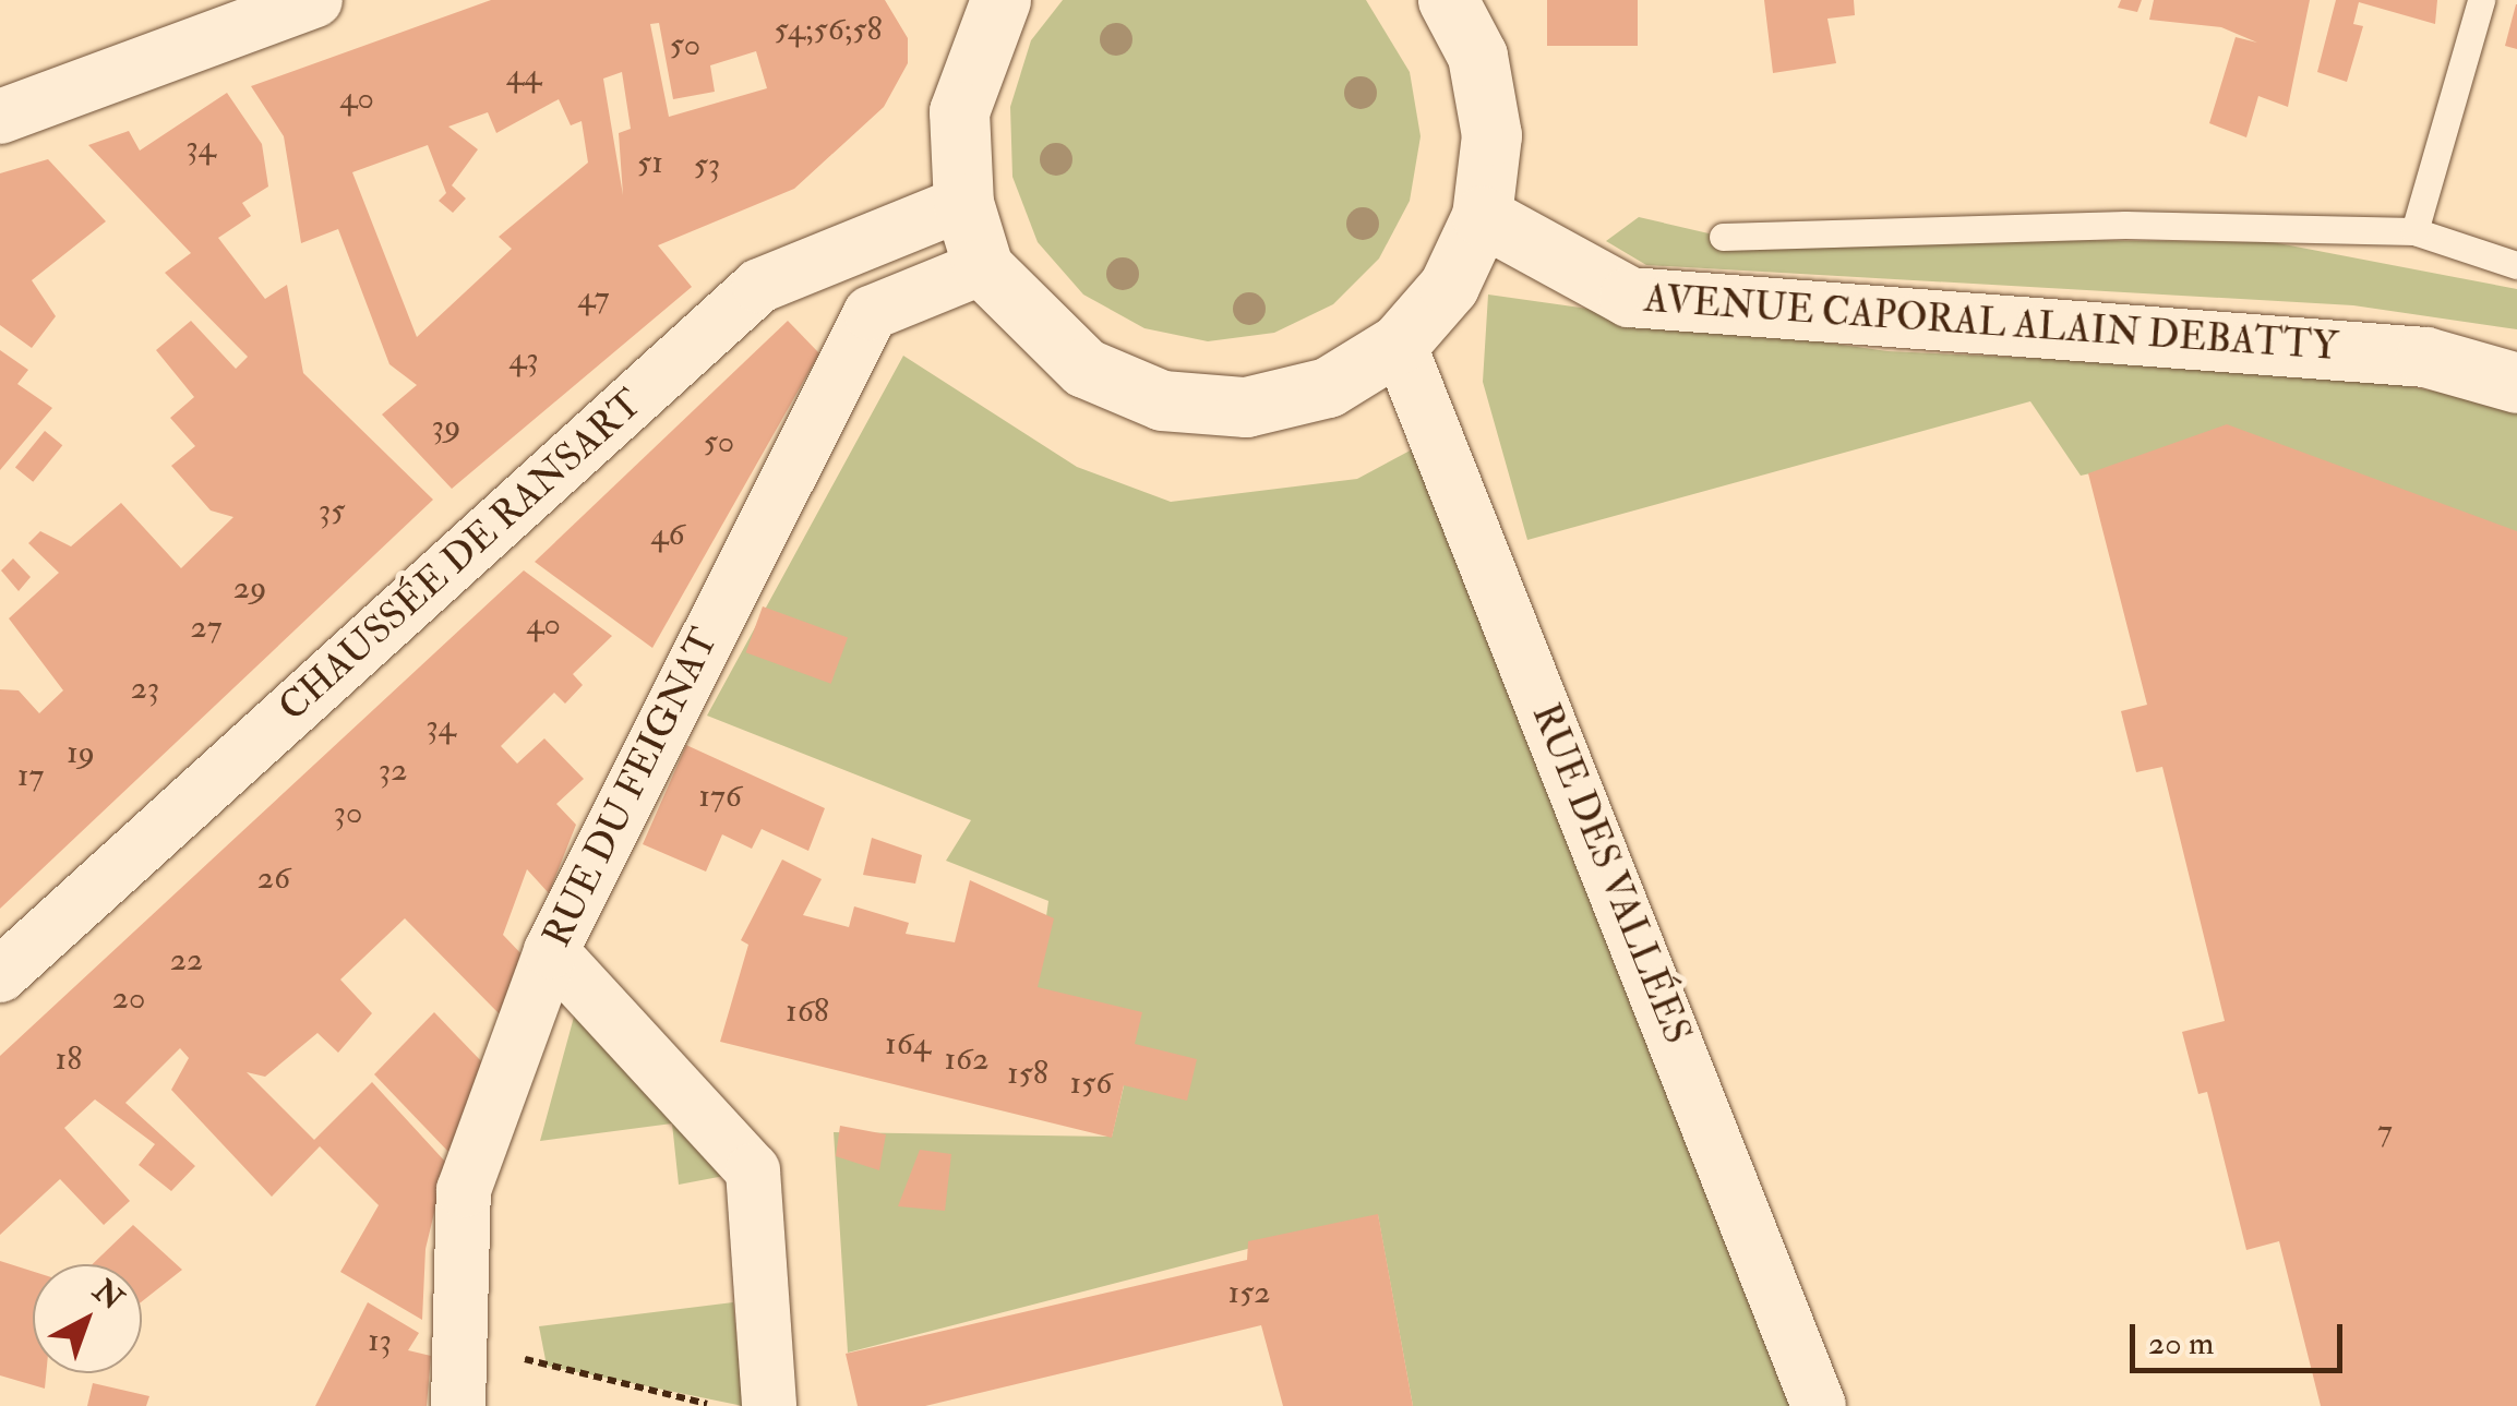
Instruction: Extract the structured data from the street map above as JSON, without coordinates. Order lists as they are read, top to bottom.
{
  "streets": {
    "main road": ["AVENUE CAPORAL ALAIN DEBATTY"],
    "street": ["CHAUSSÉE DE RANSART", "RUE DU FEIGNAT", "RUE DES VALLÉES"]
  },
  "house_numbers": [
    "54;56;58",
    "50",
    "44",
    "40",
    "34",
    "51",
    "53",
    "47",
    "43",
    "39",
    "50",
    "35",
    "46",
    "29",
    "40",
    "27",
    "23",
    "34",
    "19",
    "32",
    "17",
    "176",
    "30",
    "26",
    "22",
    "20",
    "168",
    "164",
    "18",
    "162",
    "158",
    "156",
    "7",
    "152",
    "13"
  ],
  "scale_bar": "20 m",
  "north": "top right"
}
